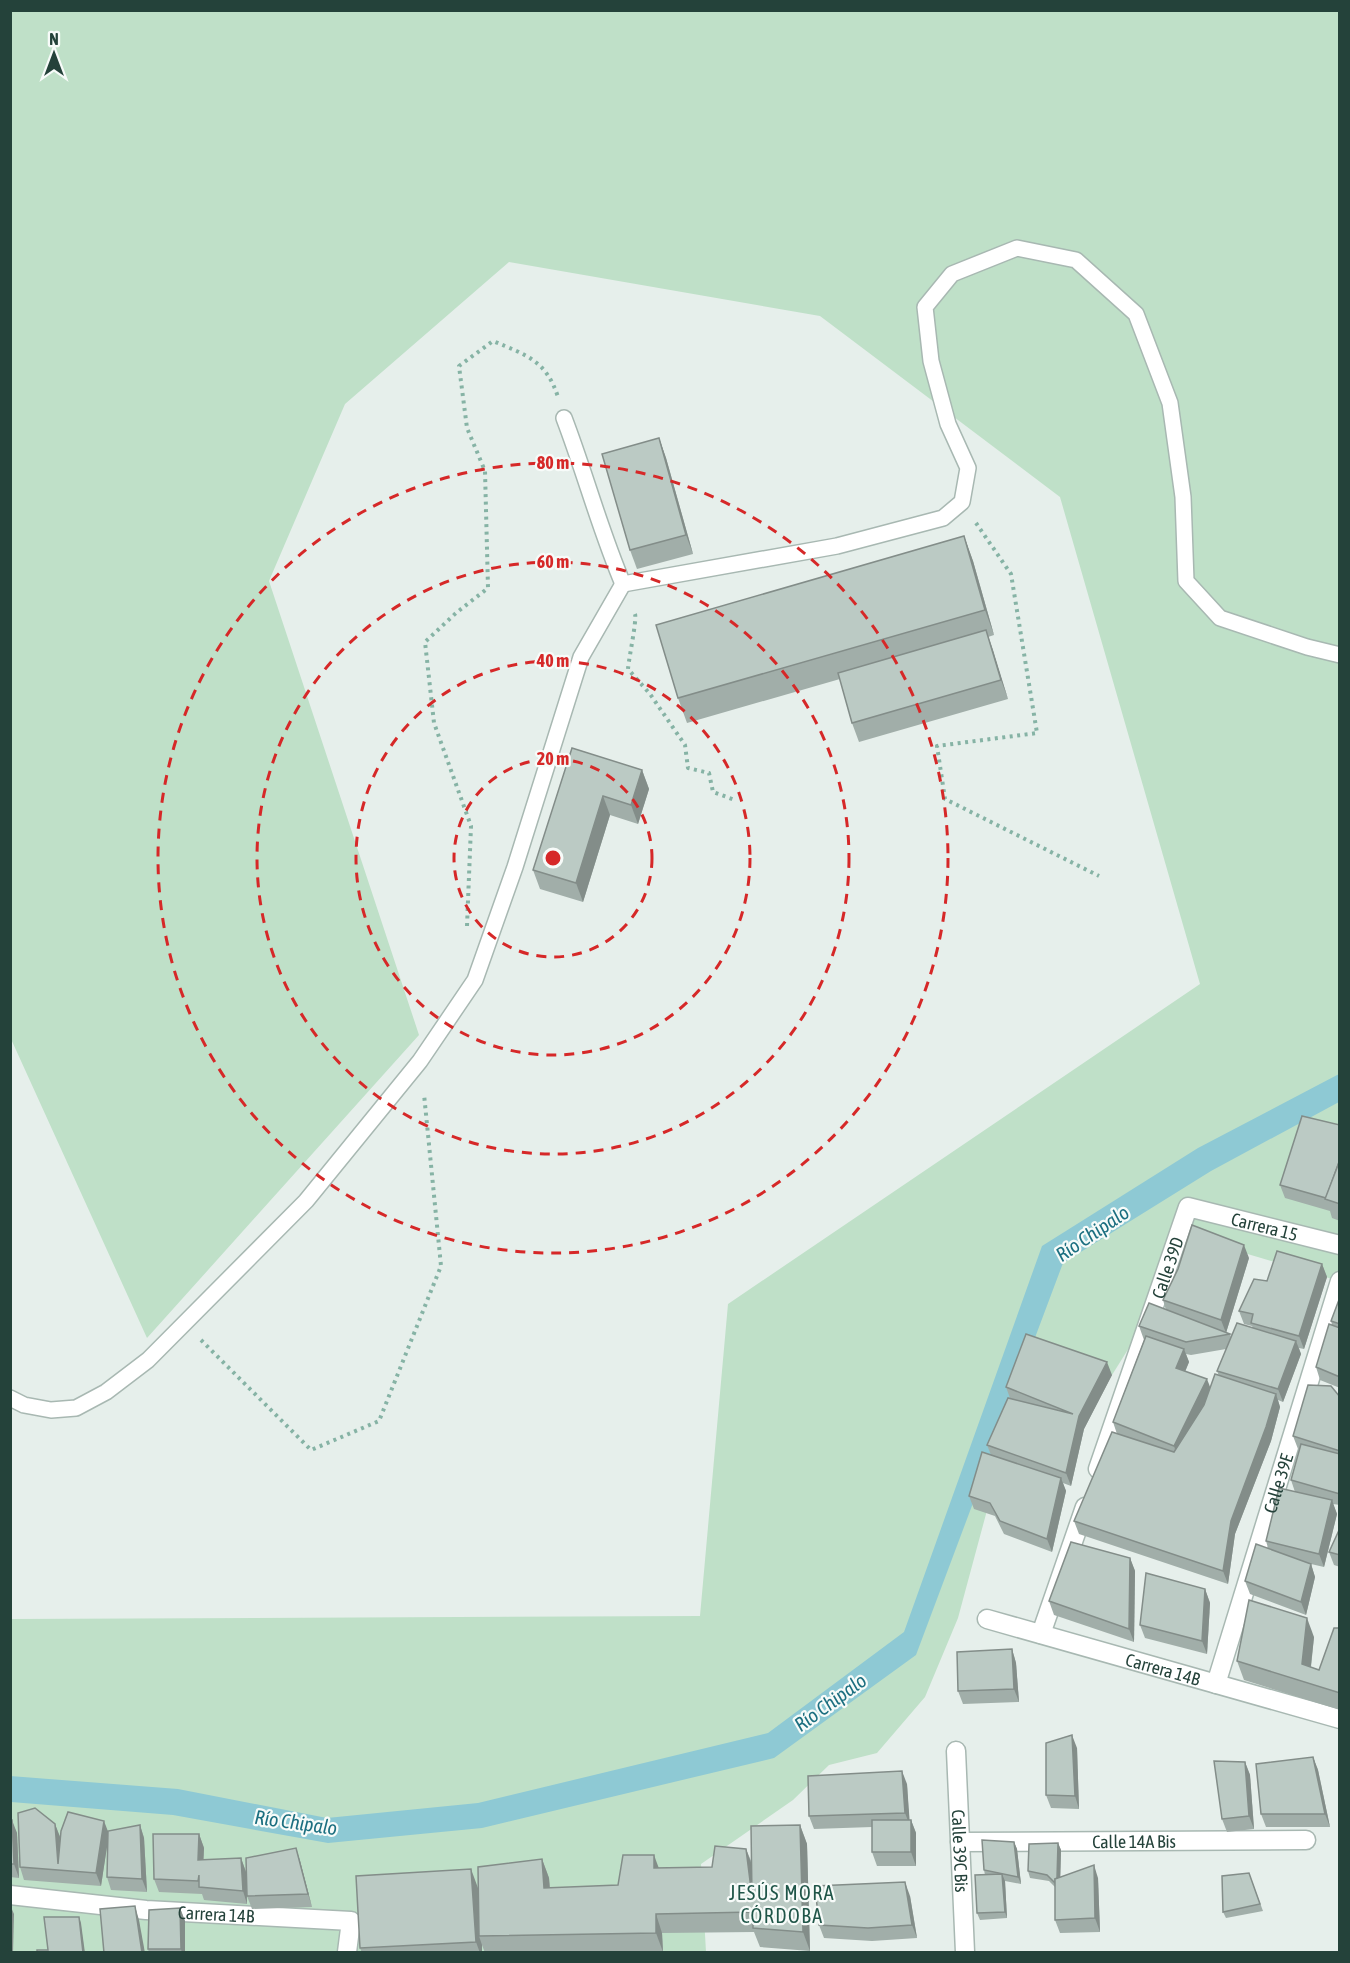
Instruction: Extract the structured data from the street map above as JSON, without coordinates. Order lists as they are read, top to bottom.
{
  "streets": {
    "street": [
      "Carrera 15",
      "Calle 39D",
      "Calle 39E",
      "Carrera 14B",
      "Calle 14A Bis",
      "Calle 39C Bis"
    ]
  },
  "crossings": [
    ["Carrera 15", "Calle 39D"],
    ["Calle 39D", "Carrera 14B"],
    ["Calle 39E", "Carrera 14B"],
    ["Calle 14A Bis", "Calle 39C Bis"]
  ],
  "districts": ["JESÚS MORA CÓRDOBA"],
  "water": ["Río Chipalo"],
  "north": "top",
  "rings": [
    "80 m",
    "60 m",
    "40 m",
    "20 m"
  ]
}
